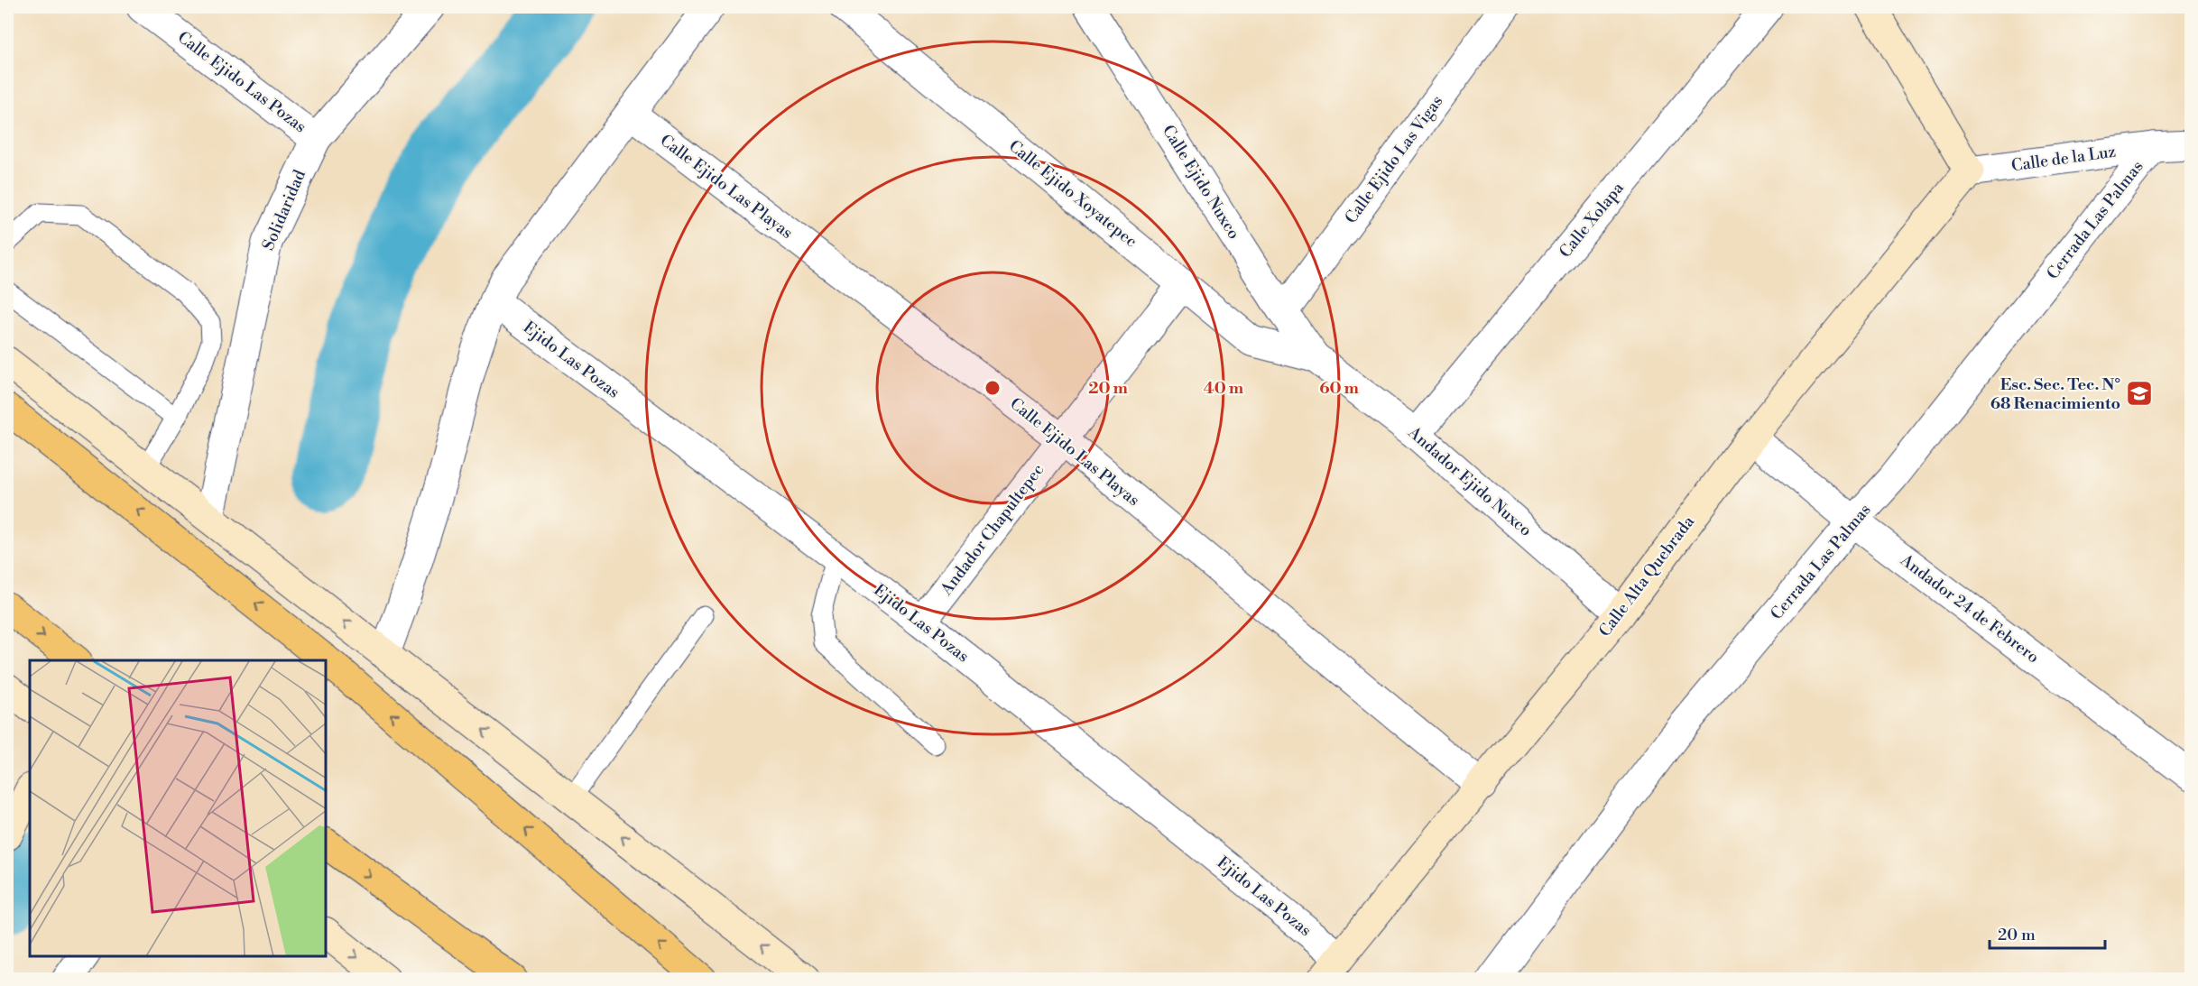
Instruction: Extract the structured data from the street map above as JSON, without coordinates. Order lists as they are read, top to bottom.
{
  "streets": {
    "main road": ["Calle Alta Quebrada"],
    "street": [
      "Calle Ejido Las Pozas",
      "Calle de la Luz",
      "Calle Ejido Las Vigas",
      "Calle Ejido Nuxco",
      "Calle Ejido Las Playas",
      "Calle Ejido Xoyatepec",
      "Solidaridad",
      "Calle Xolapa",
      "Cerrada Las Palmas",
      "Ejido Las Pozas",
      "Andador Ejido Nuxco",
      "Andador Chapultepec",
      "Andador 24 de Febrero"
    ]
  },
  "crossings": [
    ["Calle Ejido Las Pozas", "Solidaridad"],
    ["Calle de la Luz", "Cerrada Las Palmas"],
    ["Calle de la Luz", "Calle Alta Quebrada"],
    ["Calle Ejido Las Vigas", "Calle Ejido Nuxco"],
    ["Calle Ejido Nuxco", "Calle Ejido Xoyatepec"],
    ["Calle Ejido Nuxco", "Andador Ejido Nuxco"],
    ["Calle Ejido Las Playas", "Andador Chapultepec"],
    ["Calle Ejido Las Playas", "Calle Alta Quebrada"],
    ["Calle Ejido Xoyatepec", "Andador Ejido Nuxco"],
    ["Calle Ejido Xoyatepec", "Andador Chapultepec"],
    ["Calle Xolapa", "Andador Ejido Nuxco"],
    ["Cerrada Las Palmas", "Andador 24 de Febrero"],
    ["Ejido Las Pozas", "Andador Chapultepec"],
    ["Ejido Las Pozas", "Calle Alta Quebrada"],
    ["Andador Ejido Nuxco", "Calle Alta Quebrada"],
    ["Calle Alta Quebrada", "Andador 24 de Febrero"]
  ],
  "places": {
    "school or university": ["Esc. Sec. Tec. N° 68 Renacimiento"]
  },
  "scale_bar": "20 m",
  "rings": ["20 m", "40 m", "60 m"]
}
